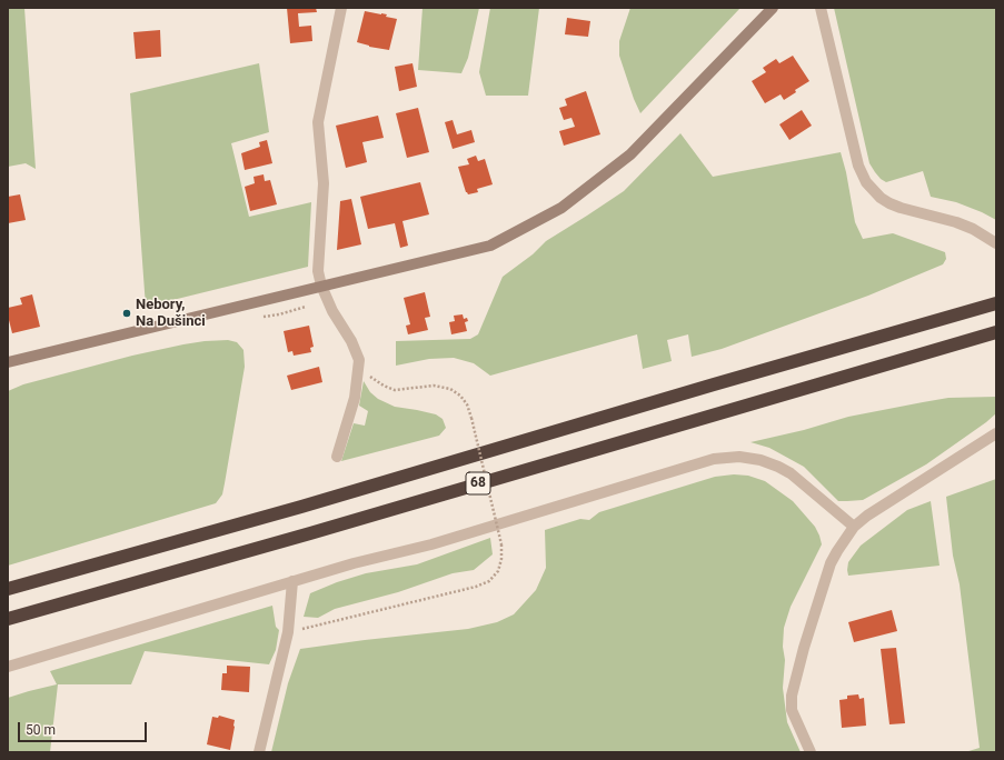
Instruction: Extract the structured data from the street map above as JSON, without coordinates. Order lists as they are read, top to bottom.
{
  "streets": {
    "highway": ["68"]
  },
  "places": ["Nebory, Na Dušinci"],
  "scale_bar": "50 m"
}
